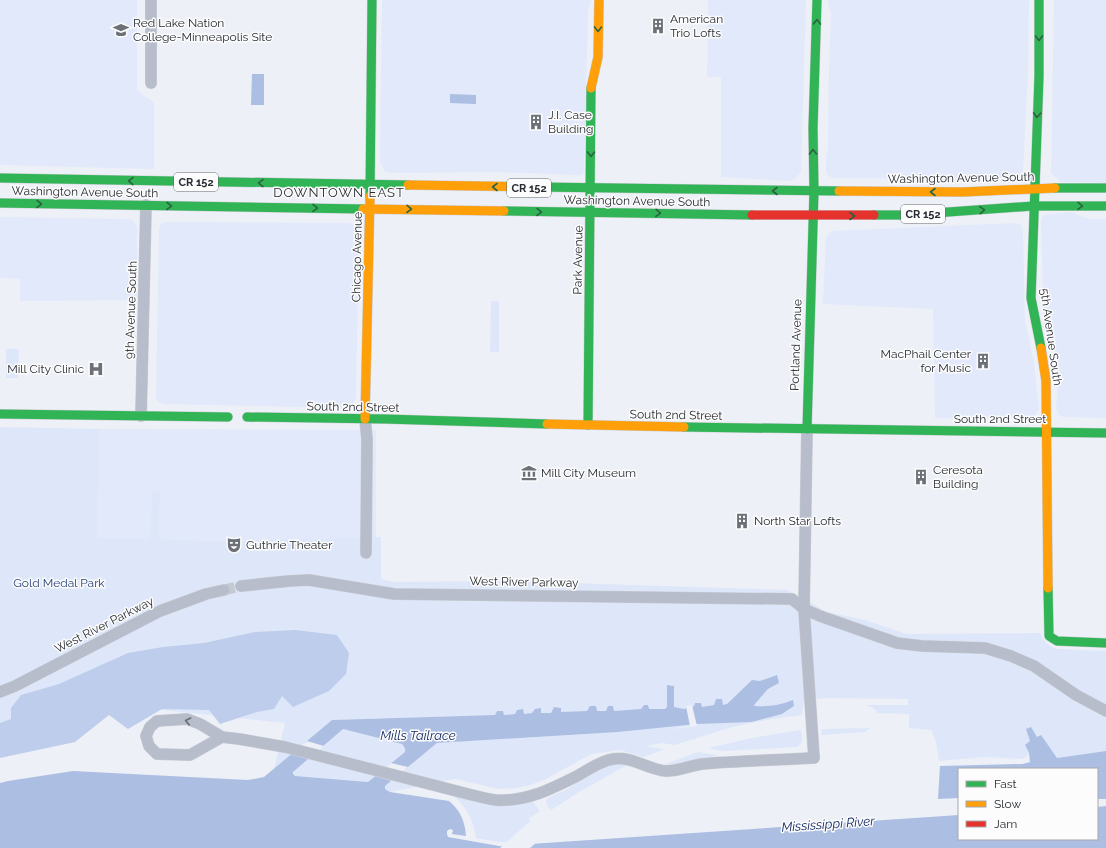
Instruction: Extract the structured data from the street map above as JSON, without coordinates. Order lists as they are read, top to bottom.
{
  "streets": {
    "street": [
      "Washington Avenue South",
      "CR 152",
      "Chicago Avenue",
      "Park Avenue",
      "9th Avenue South",
      "5th Avenue South",
      "Portland Avenue",
      "South 2nd Street",
      "West River Parkway"
    ]
  },
  "crossings": [
    ["Washington Avenue South", "Chicago Avenue"],
    ["Washington Avenue South", "Park Avenue"],
    ["Washington Avenue South", "9th Avenue South"],
    ["Washington Avenue South", "5th Avenue South"],
    ["Washington Avenue South", "Portland Avenue"],
    ["Chicago Avenue", "South 2nd Street"],
    ["Park Avenue", "South 2nd Street"],
    ["5th Avenue South", "South 2nd Street"],
    ["Portland Avenue", "South 2nd Street"],
    ["Portland Avenue", "West River Parkway"]
  ],
  "one_way": ["Park Avenue"],
  "districts": ["DOWNTOWN EAST"],
  "water": ["Mills Tailrace", "Mississippi River"],
  "parks": ["Gold Medal Park"],
  "places": {
    "building": [
      "American Trio Lofts",
      "J.I. Case Building",
      "MacPhail Center for Music",
      "Ceresota Building",
      "North Star Lofts"
    ],
    "school or university": ["Red Lake Nation College-Minneapolis Site"],
    "hospital": ["Mill City Clinic"],
    "museum": ["Mill City Museum"],
    "theatre": ["Guthrie Theater"]
  },
  "legend": ["Fast", "Slow", "Jam"]
}
